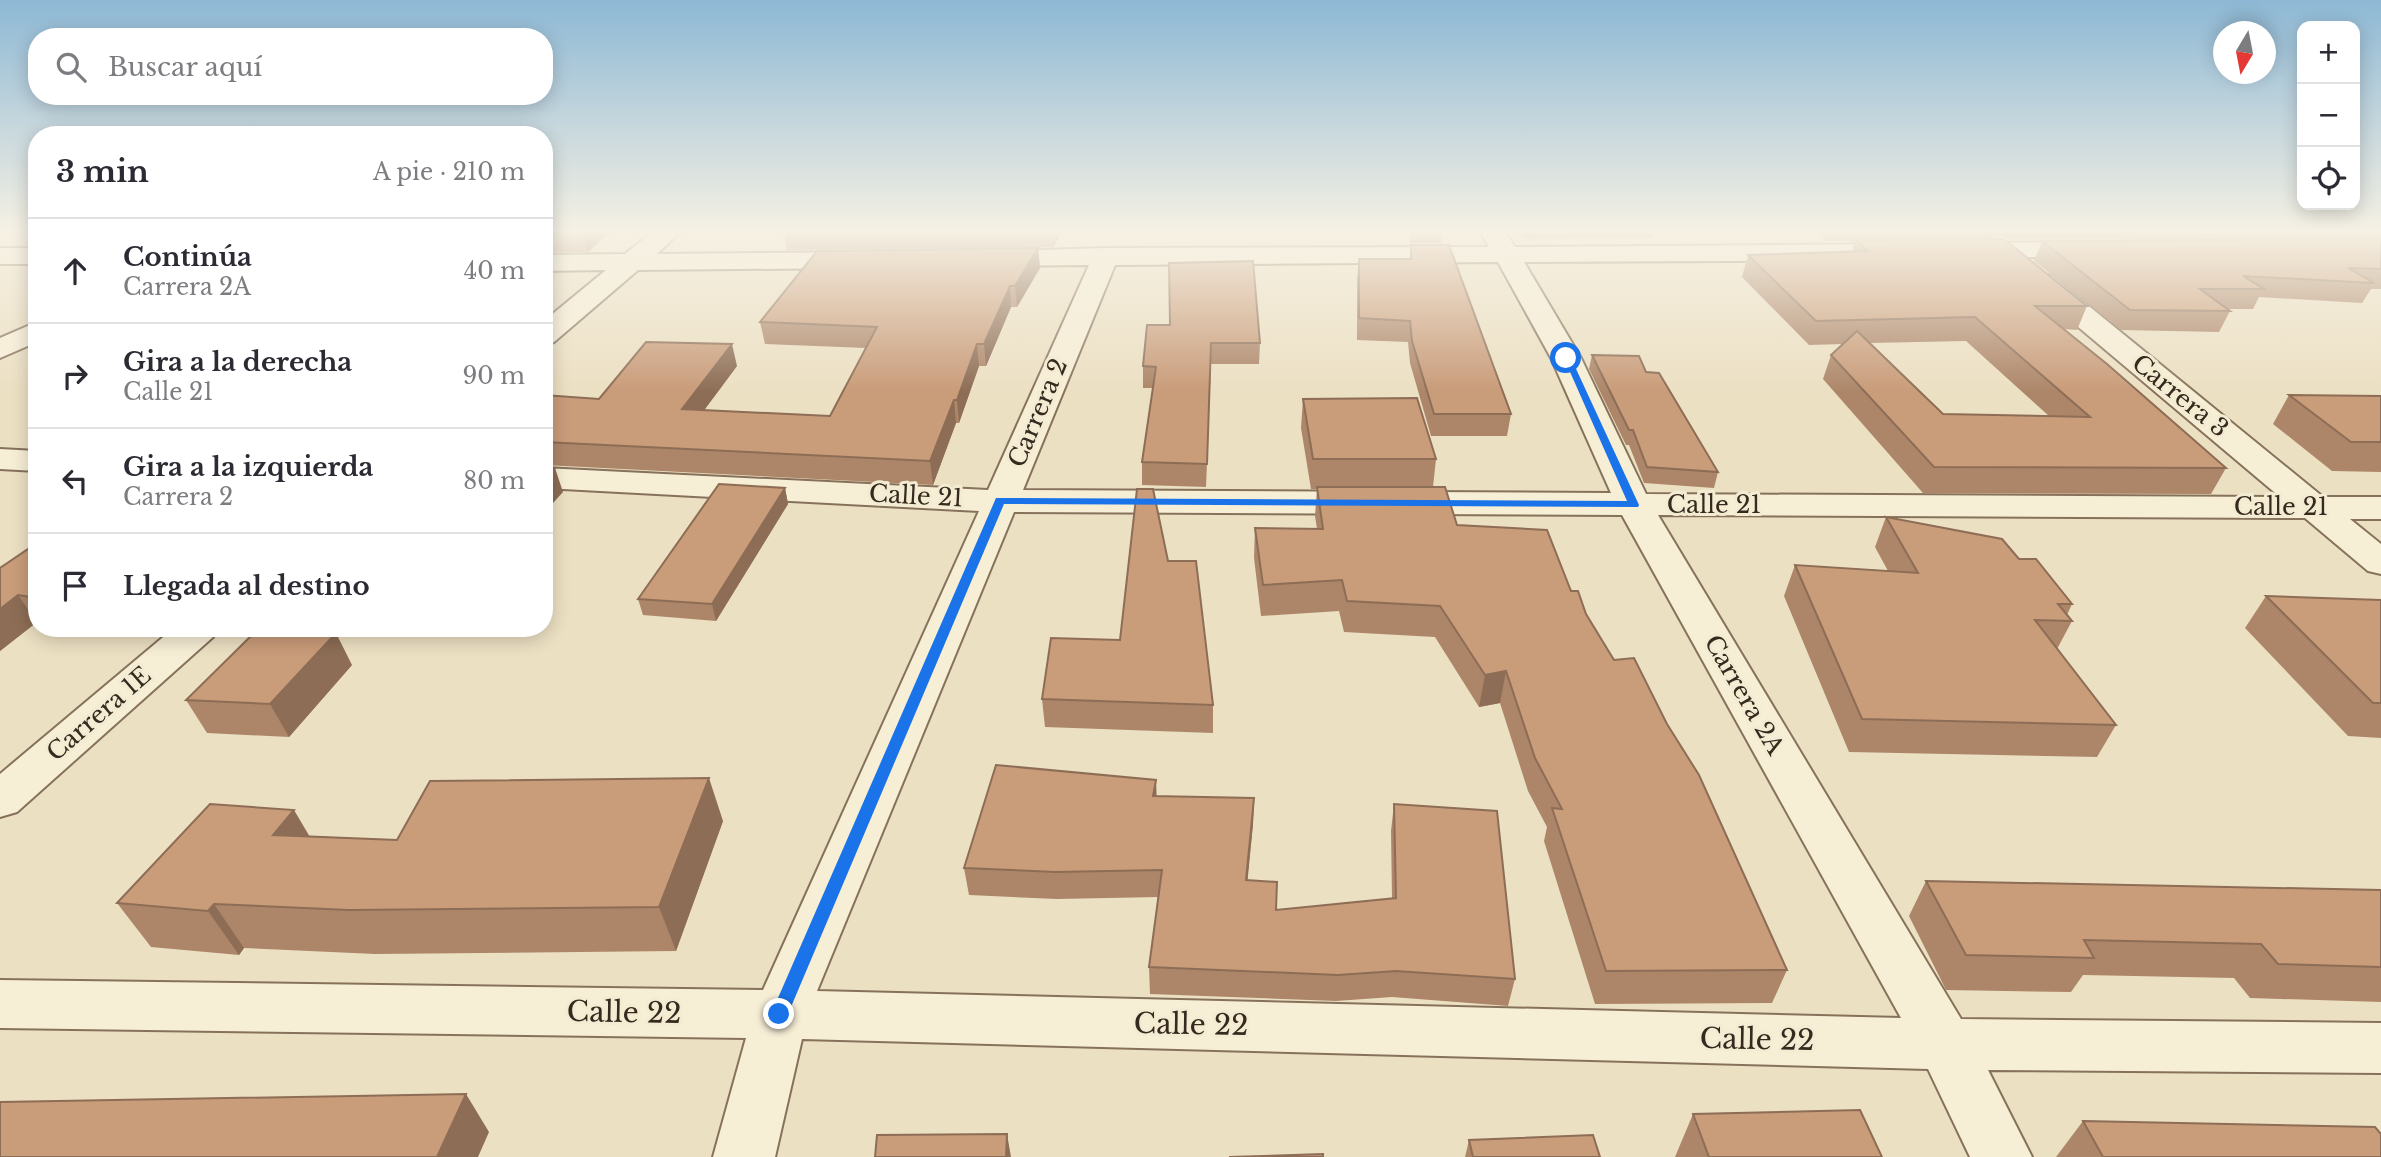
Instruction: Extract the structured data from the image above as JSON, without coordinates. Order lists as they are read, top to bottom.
{
  "streets": {
    "street": [
      "Carrera 3",
      "Carrera 2",
      "Calle 21",
      "Carrera 2A",
      "Carrera 1E",
      "Calle 22"
    ]
  },
  "crossings": [
    ["Carrera 3", "Calle 21"],
    ["Carrera 2", "Calle 21"],
    ["Carrera 2", "Calle 22"],
    ["Calle 21", "Carrera 2A"],
    ["Carrera 2A", "Calle 22"]
  ],
  "north": "bottom",
  "page": {
    "map_buttons": ["+", "−"],
    "search": "Buscar aquí",
    "heading": ["3 min", "A pie · 210 m"],
    "list": [
      ["Continúa", "Carrera 2A", "40 m"],
      ["Gira a la derecha", "Calle 21", "90 m"],
      ["Gira a la izquierda", "Carrera 2", "80 m"],
      "Llegada al destino"
    ]
  }
}
